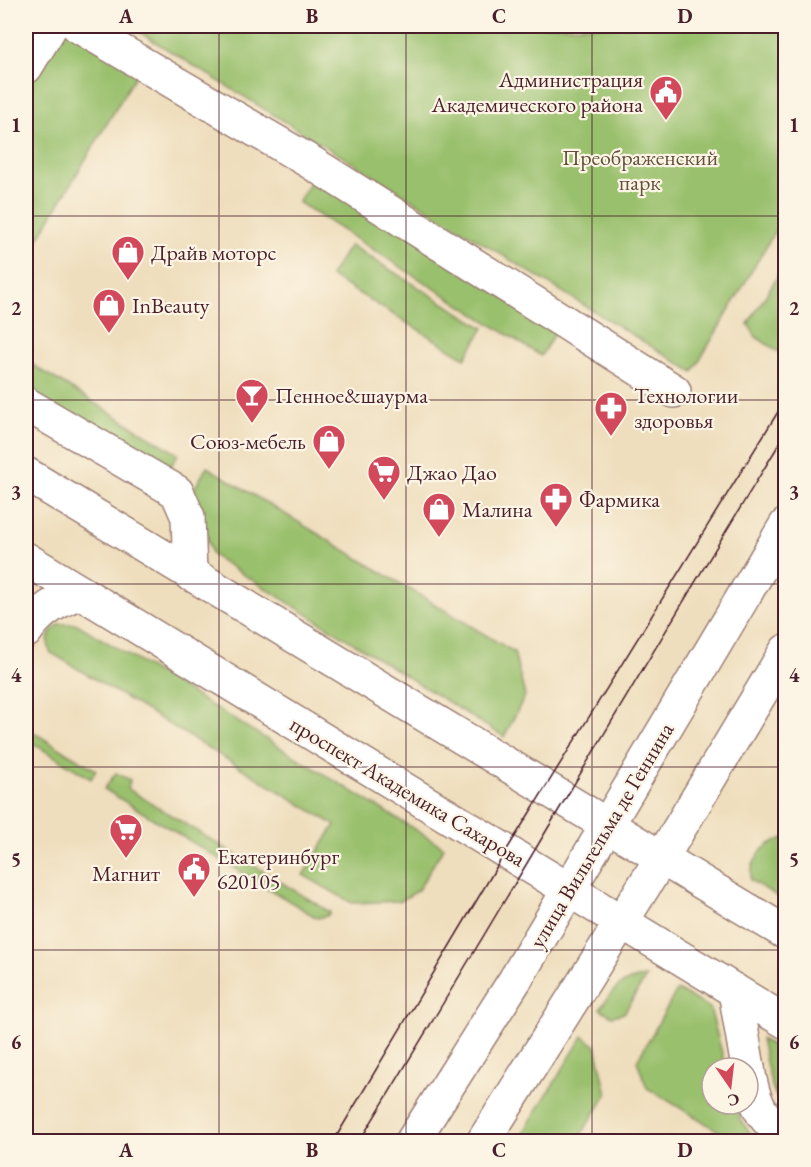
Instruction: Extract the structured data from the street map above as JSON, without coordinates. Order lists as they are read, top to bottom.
{
  "streets": {
    "street": ["проспект Академика Сахарова", "улица Вильгельма де Геннина"]
  },
  "crossings": [
    ["проспект Академика Сахарова", "улица Вильгельма де Геннина"]
  ],
  "parks": ["Преображенский парк"],
  "places": {
    "public building": ["Администрация Академического района", "Екатеринбург 620105"],
    "shop": [
      "Драйв моторс",
      "InBeauty",
      "Союз-мебель",
      "Малина"
    ],
    "bar": ["Пенное&шаурма"],
    "pharmacy": ["Технологии здоровья", "Фармика"],
    "supermarket": ["Джао Дао", "Магнит"]
  },
  "north": "bottom",
  "grid": {
    "columns": [
      "A",
      "B",
      "C",
      "D"
    ],
    "rows": [
      "1",
      "2",
      "3",
      "4",
      "5",
      "6"
    ]
  }
}
